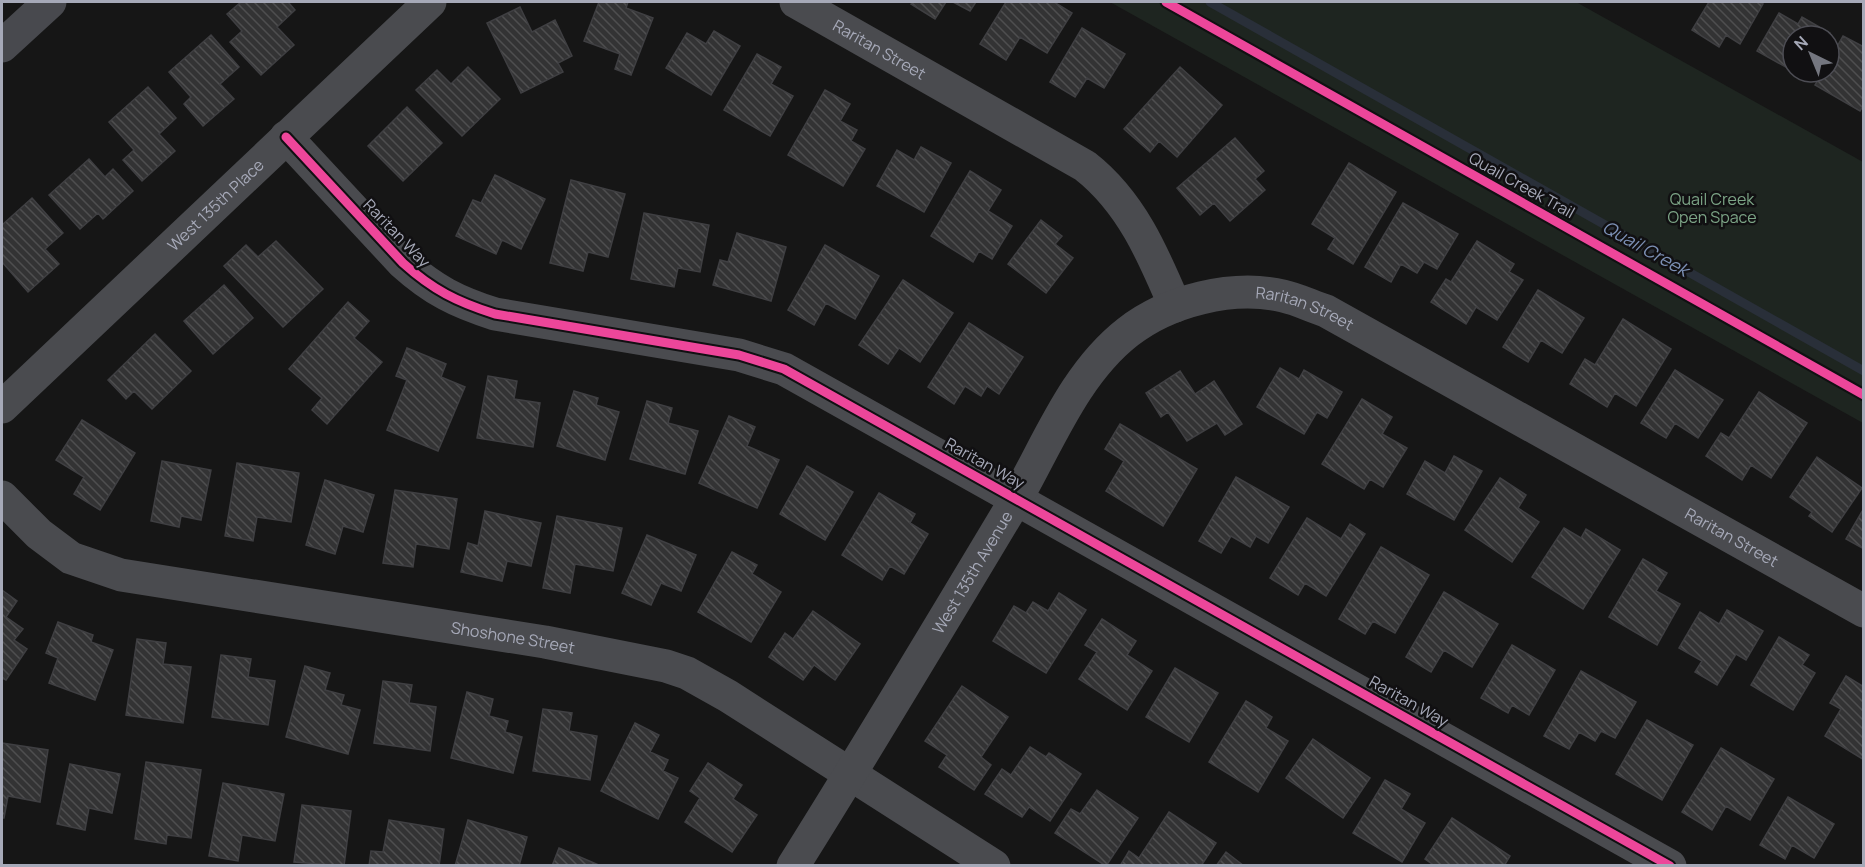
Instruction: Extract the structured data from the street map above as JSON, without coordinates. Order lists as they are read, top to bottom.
{
  "streets": {
    "street": [
      "Raritan Street",
      "West 135th Place",
      "Raritan Way",
      "West 135th Avenue",
      "Shoshone Street"
    ],
    "cycle path": ["Quail Creek Trail"]
  },
  "crossings": [
    ["Raritan Street", "West 135th Avenue"],
    ["West 135th Place", "Raritan Way"],
    ["Raritan Way", "West 135th Avenue"],
    ["West 135th Avenue", "Shoshone Street"]
  ],
  "water": ["Quail Creek"],
  "parks": ["Quail Creek Open Space"],
  "north": "top left"
}
